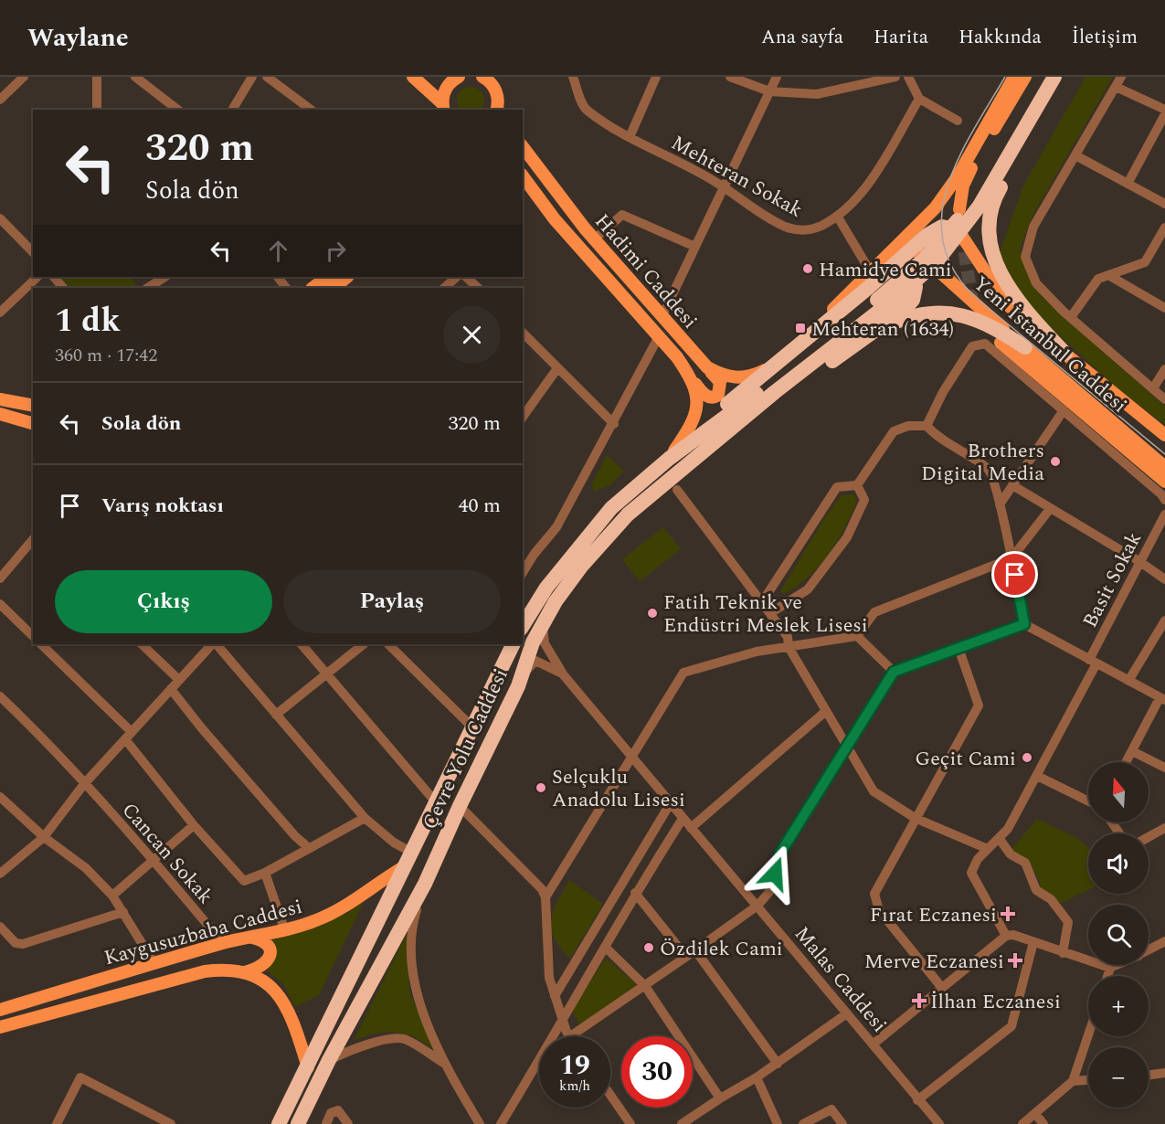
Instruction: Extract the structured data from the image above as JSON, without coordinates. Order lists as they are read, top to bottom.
{
  "streets": {
    "highway": ["Çevre Yolu Caddesi"],
    "main road": ["Hadimi Caddesi", "Yeni İstanbul Caddesi", "Kaygusuzbaba Caddesi"],
    "street": [
      "Mehteran Sokak",
      "Basit Sokak",
      "Cancan Sokak",
      "Malas Caddesi"
    ]
  },
  "crossings": [
    ["Hadimi Caddesi", "Çevre Yolu Caddesi"],
    ["Çevre Yolu Caddesi", "Kaygusuzbaba Caddesi"],
    ["Çevre Yolu Caddesi", "Malas Caddesi"],
    ["Cancan Sokak", "Kaygusuzbaba Caddesi"]
  ],
  "places": {
    "other": [
      "Hamidye Cami",
      "Brothers Digital Media",
      "Fatih Teknik ve Endüstri Meslek Lisesi",
      "Geçit Cami",
      "Selçuklu Anadolu Lisesi",
      "Özdilek Cami"
    ],
    "transit": ["Mehteran (1634)"],
    "health": ["Fırat Eczanesi", "Merve Eczanesi", "İlhan Eczanesi"]
  },
  "north": "top",
  "page": {
    "header": "Waylane",
    "nav": [
      "Ana sayfa",
      "Harita",
      "Hakkında",
      "İletişim"
    ],
    "turn": ["320 m", "Sola dön"],
    "heading": ["1 dk", "360 m · 17:42"],
    "list": [
      {
        "name": "Sola dön",
        "value": "320 m"
      },
      {
        "name": "Varış noktası",
        "value": "40 m"
      }
    ],
    "buttons": ["Çıkış", "Paylaş"],
    "map_buttons": ["+", "−"],
    "speed": "19 km/h",
    "limit": "30"
  }
}
